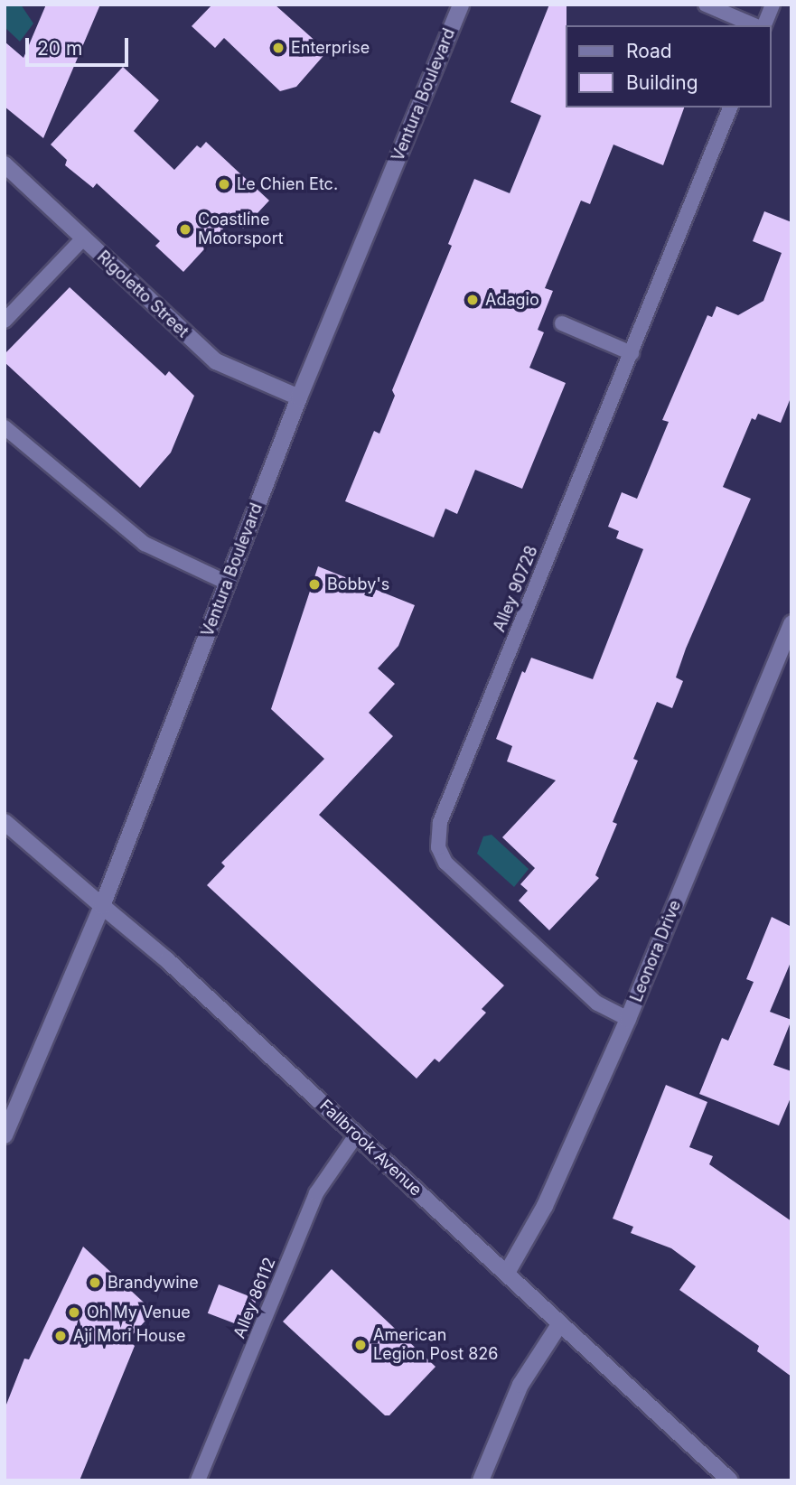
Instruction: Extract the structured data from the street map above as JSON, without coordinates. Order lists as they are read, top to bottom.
{
  "streets": {
    "main road": [
      "Ventura Boulevard",
      "Rigoletto Street",
      "Leonora Drive",
      "Fallbrook Avenue"
    ],
    "lane": ["Alley 90728", "Alley 86112"]
  },
  "crossings": [
    ["Ventura Boulevard", "Rigoletto Street"],
    ["Ventura Boulevard", "Fallbrook Avenue"],
    ["Alley 90728", "Leonora Drive"],
    ["Leonora Drive", "Fallbrook Avenue"],
    ["Fallbrook Avenue", "Alley 86112"]
  ],
  "places": [
    "Enterprise",
    "Le Chien Etc.",
    "Coastline Motorsport",
    "Adagio",
    "Bobby's",
    "Brandywine",
    "Oh My Venue",
    "Aji Mori House",
    "American Legion Post 826"
  ],
  "legend": ["Road", "Building"],
  "scale_bar": "20 m"
}
